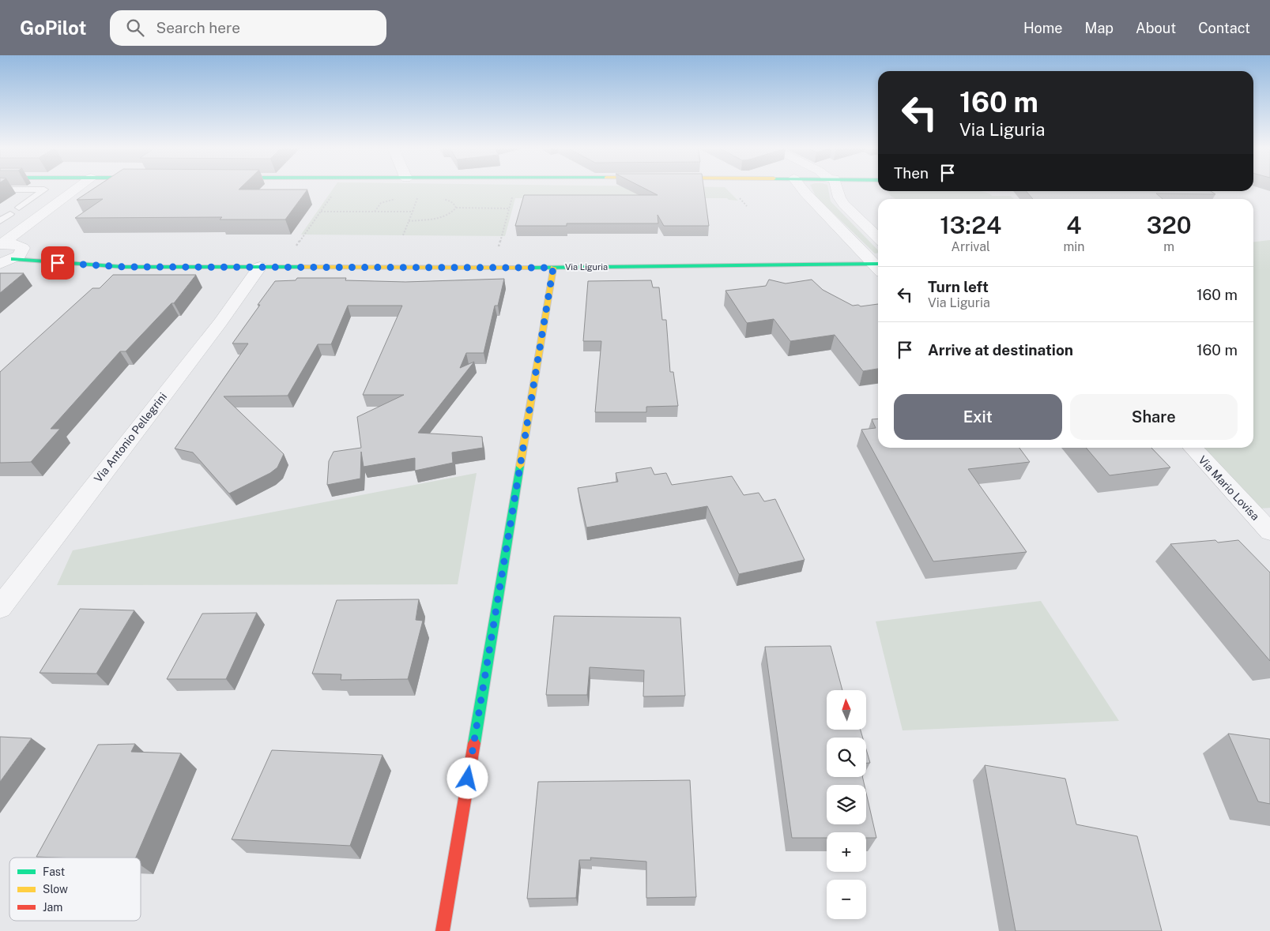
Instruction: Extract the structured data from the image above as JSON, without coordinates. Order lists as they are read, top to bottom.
{
  "streets": {
    "street": ["Via Liguria", "Via Antonio Pellegrini", "Via Mario Lovisa"]
  },
  "crossings": [
    ["Via Liguria", "Via Antonio Pellegrini"]
  ],
  "legend": ["Fast", "Slow", "Jam"],
  "north": "top",
  "page": {
    "header": "GoPilot",
    "search": "Search here",
    "nav": [
      "Home",
      "Map",
      "About",
      "Contact"
    ],
    "turn": ["160 m", "Via Liguria"],
    "then": "Then",
    "eta": [
      "13:24",
      "Arrival",
      "4",
      "min",
      "320",
      "m"
    ],
    "list": [
      {
        "name": "Turn left",
        "note": "Via Liguria",
        "value": "160 m"
      },
      {
        "name": "Arrive at destination",
        "value": "160 m"
      }
    ],
    "buttons": ["Exit", "Share"],
    "map_buttons": ["+", "−"]
  }
}
